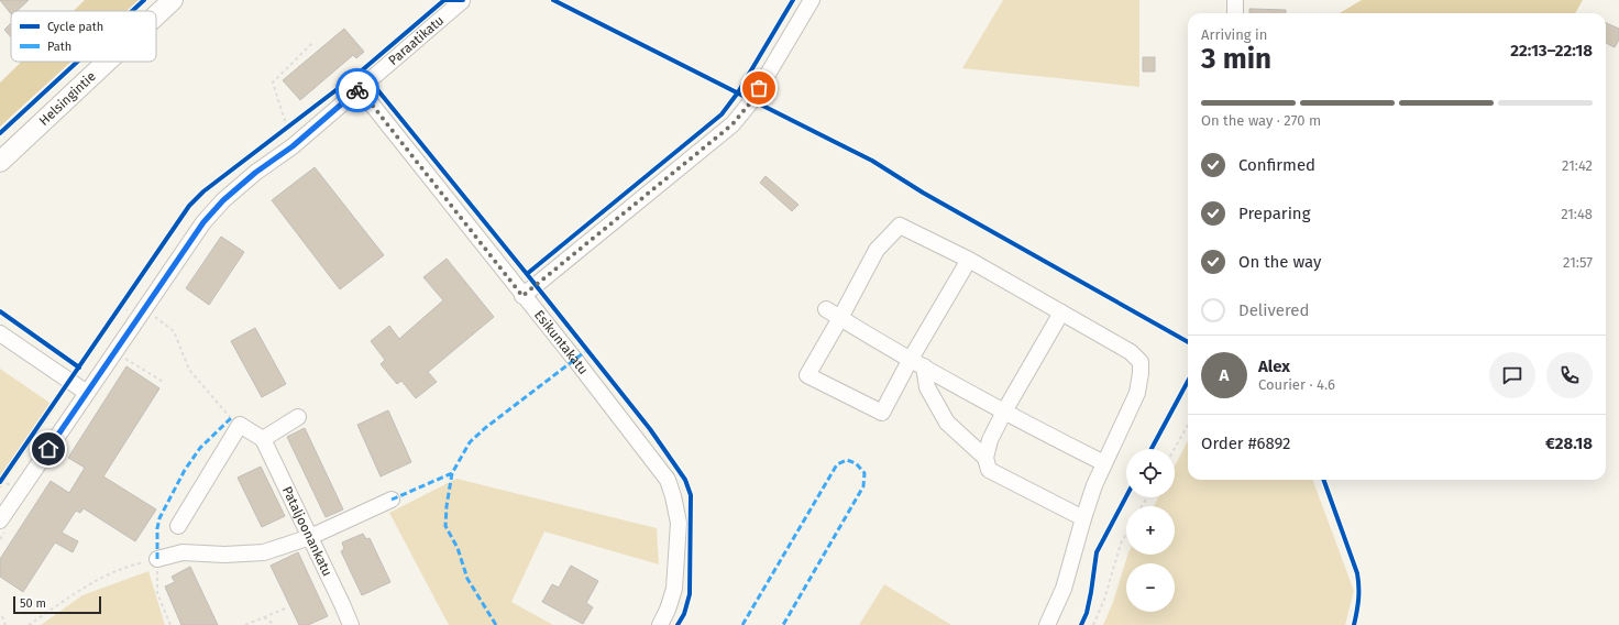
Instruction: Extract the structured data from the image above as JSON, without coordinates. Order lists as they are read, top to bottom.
{
  "streets": {
    "main road": ["Helsingintie"],
    "street": ["Paraatikatu", "Esikuntakatu", "Pataljoonankatu"]
  },
  "crossings": [
    ["Paraatikatu", "Esikuntakatu"]
  ],
  "legend": ["Cycle path", "Path"],
  "scale_bar": "50 m",
  "page": {
    "heading": ["3 min", "Arriving in", "22:13–22:18"],
    "panel": [
      "Alex",
      "Courier · 4.6",
      "Order #6892",
      "€28.18"
    ],
    "bar": "On the way · 270 m",
    "list": [
      ["Confirmed", "21:42"],
      ["Preparing", "21:48"],
      ["On the way", "21:57"],
      "Delivered"
    ],
    "round": "A",
    "map_buttons": ["+", "−"],
    "scale": "50 m"
  }
}
